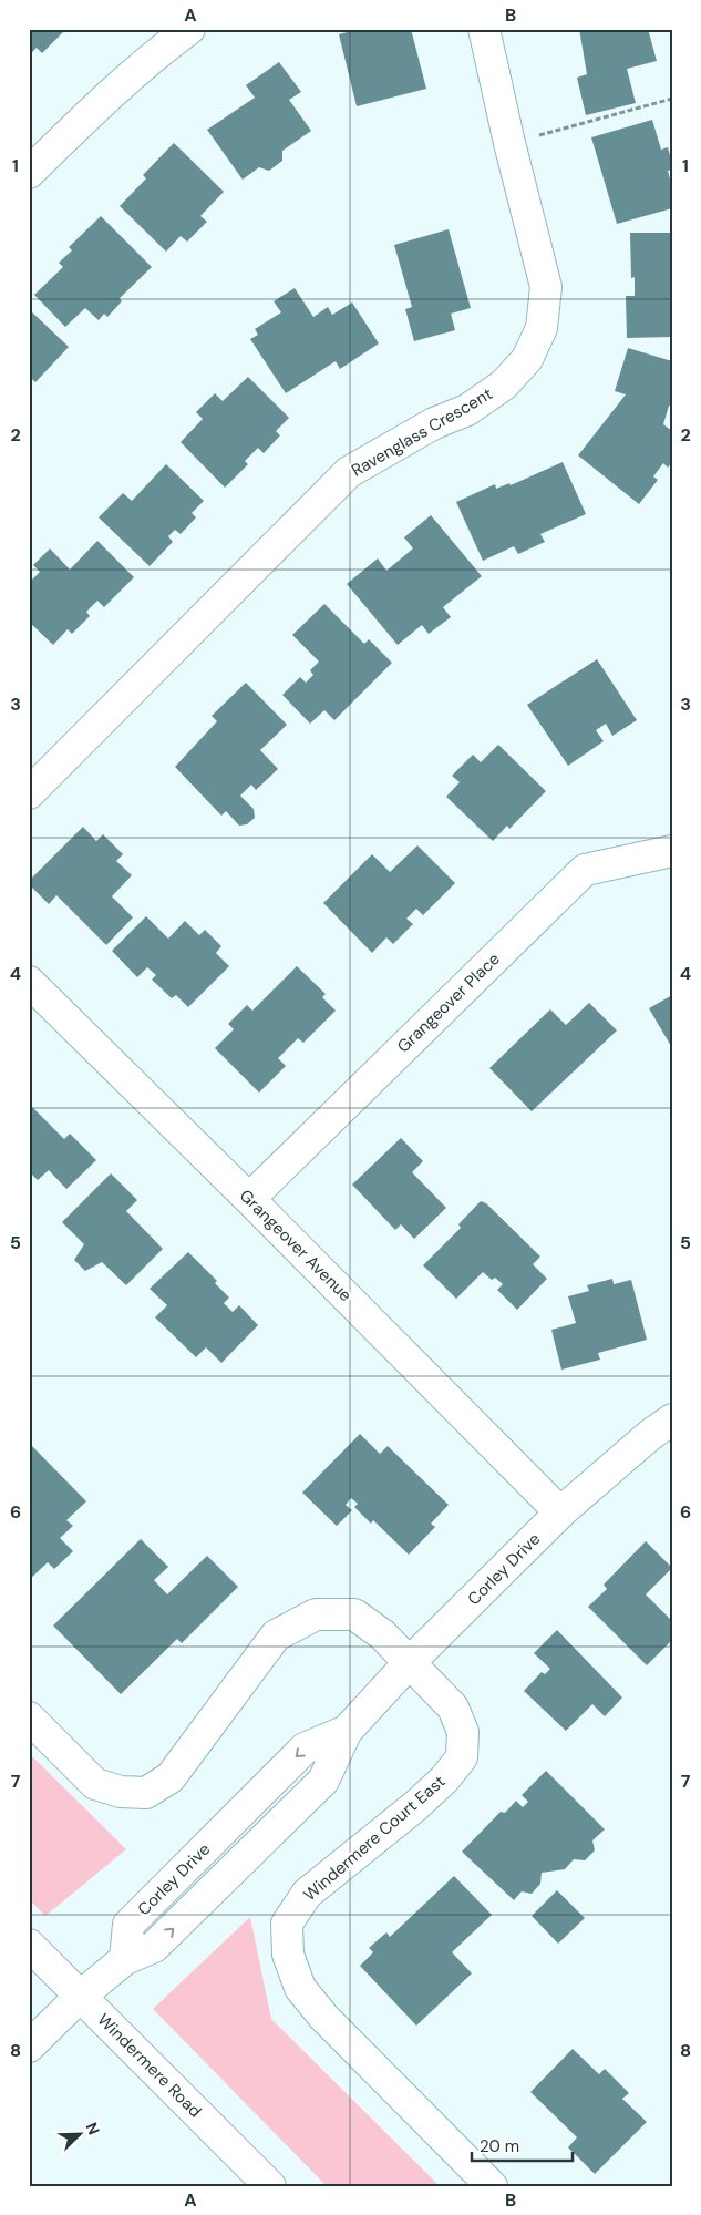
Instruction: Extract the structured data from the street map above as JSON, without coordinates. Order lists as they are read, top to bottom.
{
  "streets": {
    "street": [
      "Ravenglass Crescent",
      "Grangeover Place",
      "Grangeover Avenue",
      "Corley Drive",
      "Windermere Court East",
      "Windermere Road"
    ]
  },
  "crossings": [
    ["Grangeover Place", "Grangeover Avenue"],
    ["Grangeover Avenue", "Corley Drive"],
    ["Corley Drive", "Windermere Court East"],
    ["Corley Drive", "Windermere Road"]
  ],
  "scale_bar": "20 m",
  "north": "top right",
  "grid": {
    "columns": ["A", "B"],
    "rows": [
      "1",
      "2",
      "3",
      "4",
      "5",
      "6",
      "7",
      "8"
    ]
  }
}
